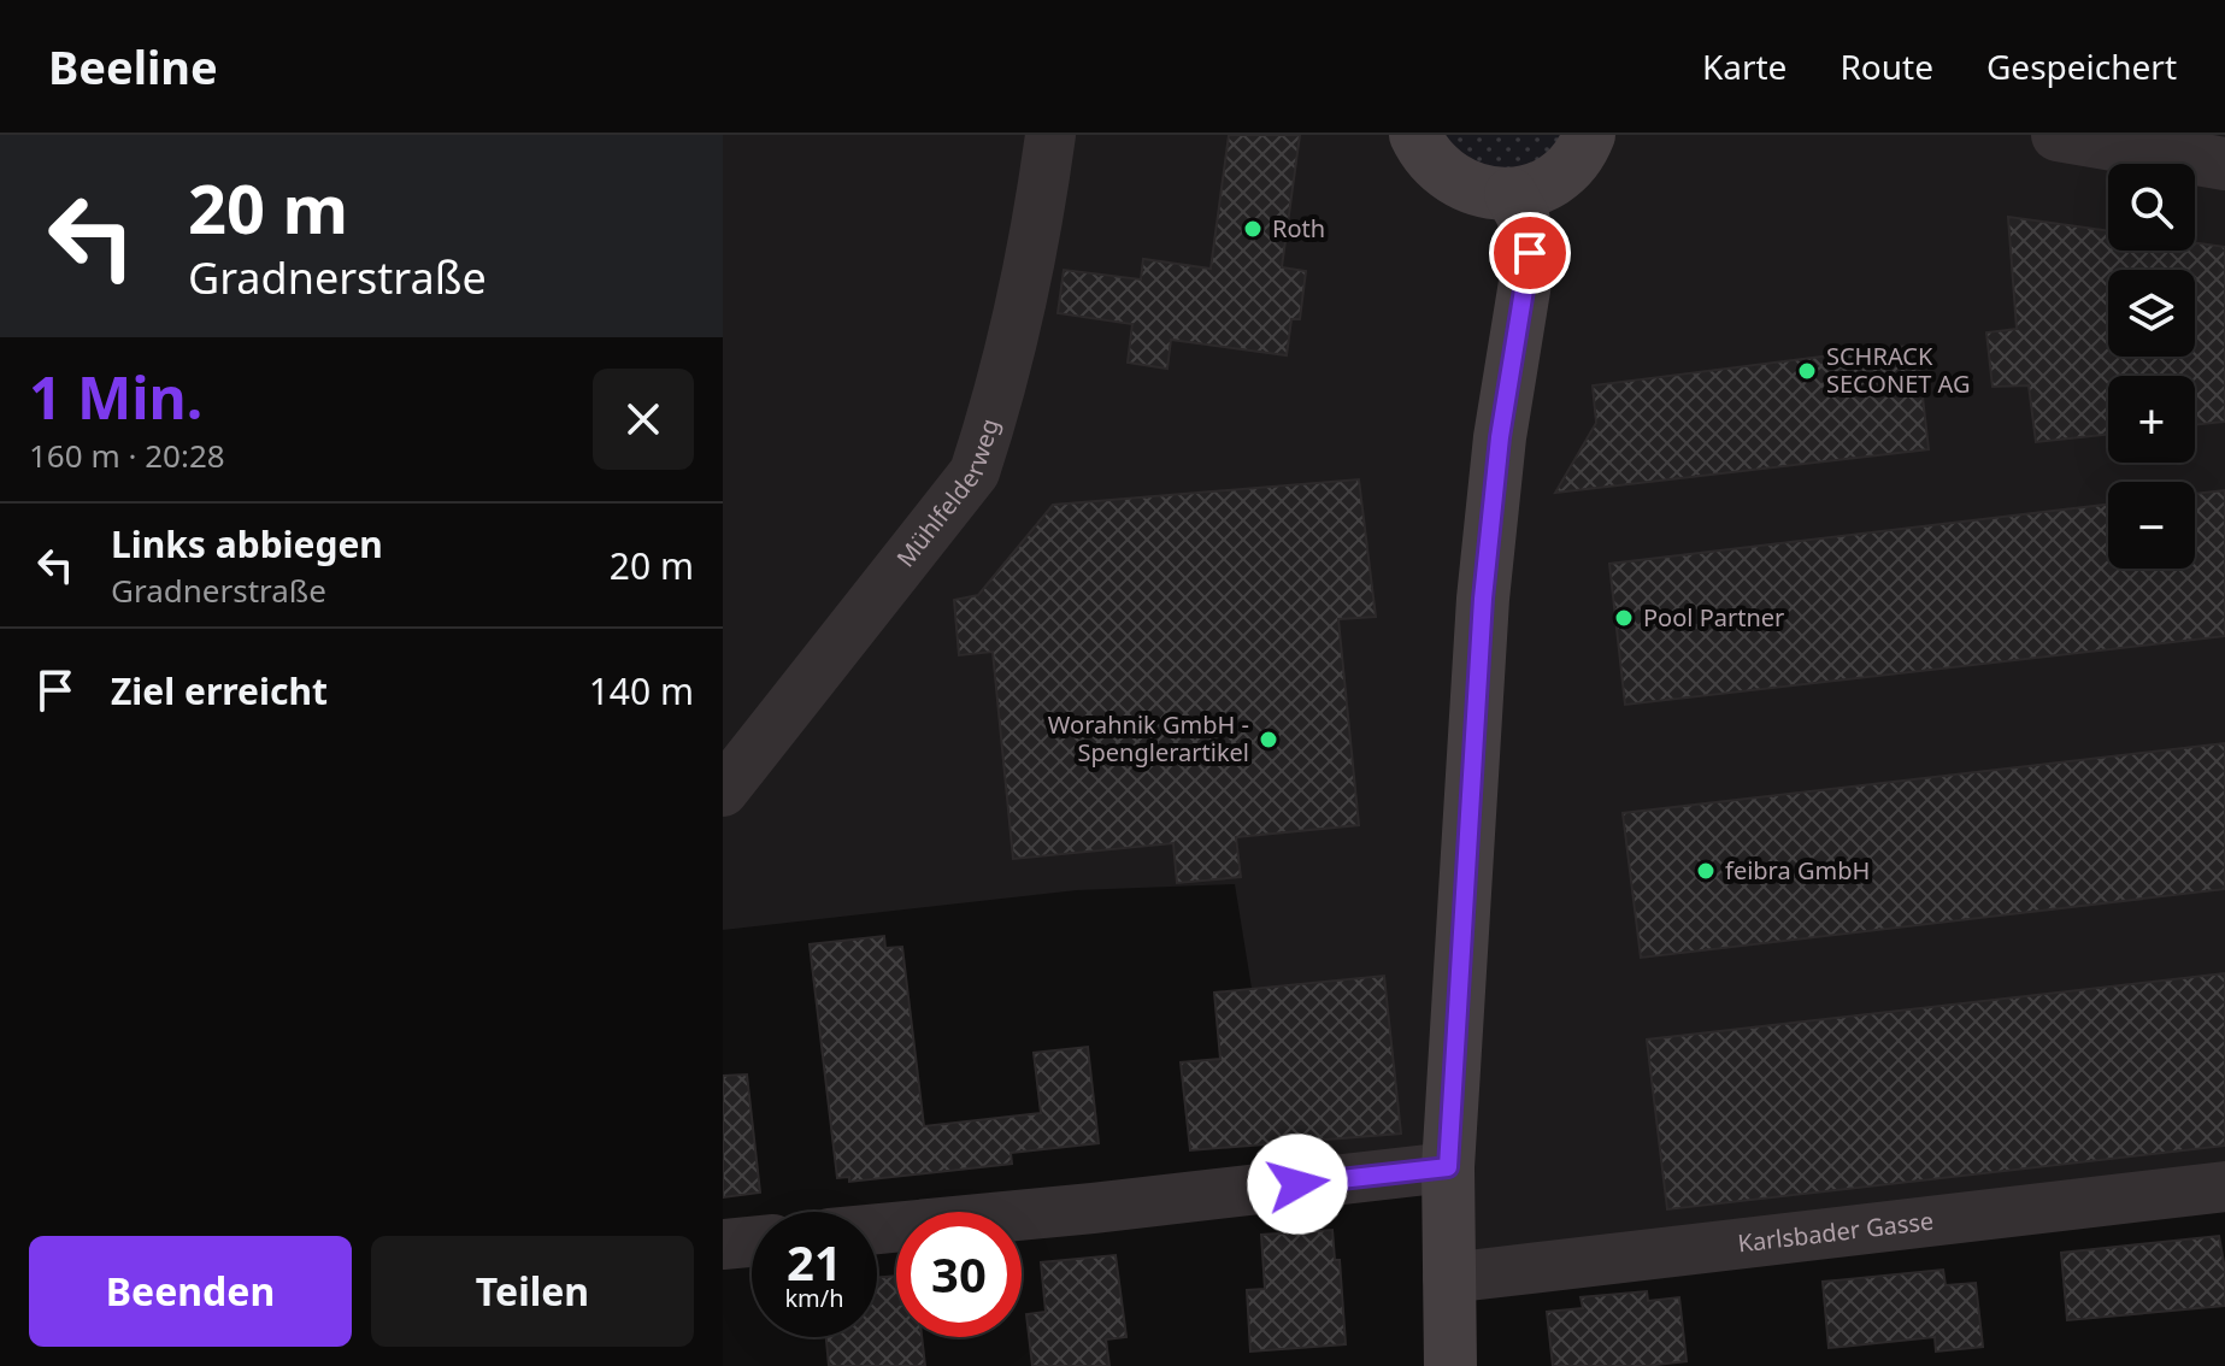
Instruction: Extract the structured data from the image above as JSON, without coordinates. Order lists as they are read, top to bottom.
{
  "streets": {
    "street": ["Mühlfelderweg", "Karlsbader Gasse"]
  },
  "places": [
    "Roth",
    "SCHRACK SECONET AG",
    "Pool Partner",
    "Worahnik GmbH - Spenglerartikel",
    "feibra GmbH"
  ],
  "page": {
    "header": "Beeline",
    "nav": ["Karte", "Route", "Gespeichert"],
    "turn": ["20 m", "Gradnerstraße"],
    "map_buttons": ["+", "−"],
    "heading": ["1 Min.", "160 m · 20:28"],
    "list": [
      {
        "name": "Links abbiegen",
        "note": "Gradnerstraße",
        "value": "20 m"
      },
      {
        "name": "Ziel erreicht",
        "value": "140 m"
      }
    ],
    "speed": "21 km/h",
    "limit": "30",
    "buttons": ["Beenden", "Teilen"]
  }
}
